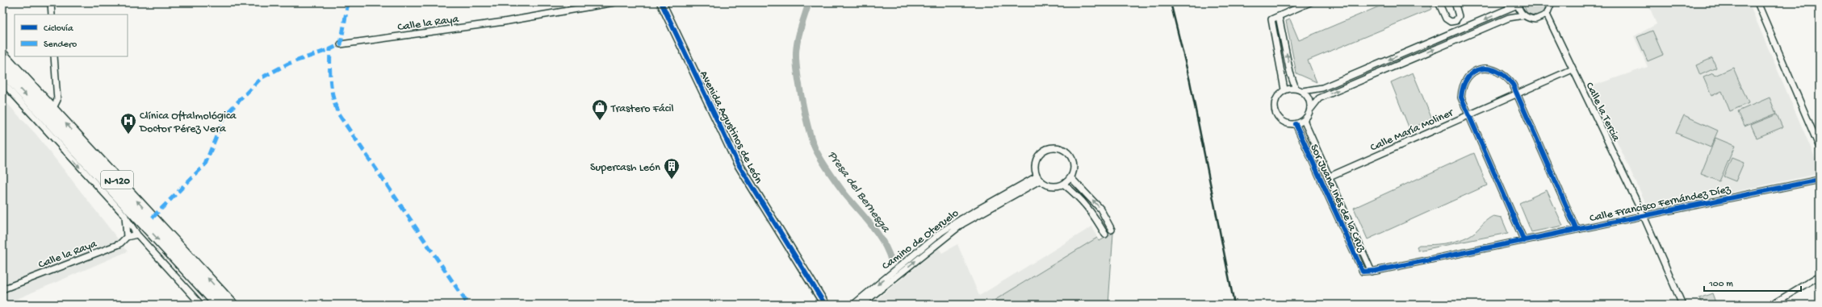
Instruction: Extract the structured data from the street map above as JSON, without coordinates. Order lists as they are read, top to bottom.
{
  "streets": {
    "highway": ["N-120"],
    "street": [
      "Calle la Raya",
      "Calle la Tercia",
      "Avenida Agustinos de León",
      "Calle María Moliner",
      "Sor Juana Inés de la Cruz",
      "Calle Francisco Fernández Díez",
      "Camino de Oteruelo"
    ]
  },
  "crossings": [
    ["Calle la Tercia", "Calle María Moliner"],
    ["Calle la Tercia", "Calle Francisco Fernández Díez"],
    ["Calle María Moliner", "Sor Juana Inés de la Cruz"],
    ["Sor Juana Inés de la Cruz", "Calle Francisco Fernández Díez"]
  ],
  "water": ["Presa del Bernesga"],
  "places": {
    "shop": ["Trastero Fácil"],
    "hospital": ["Clínica Oftalmológica Doctor Pérez Vera"],
    "building": ["Supercash León"]
  },
  "legend": ["Ciclovía", "Sendero"],
  "scale_bar": "100 m"
}
